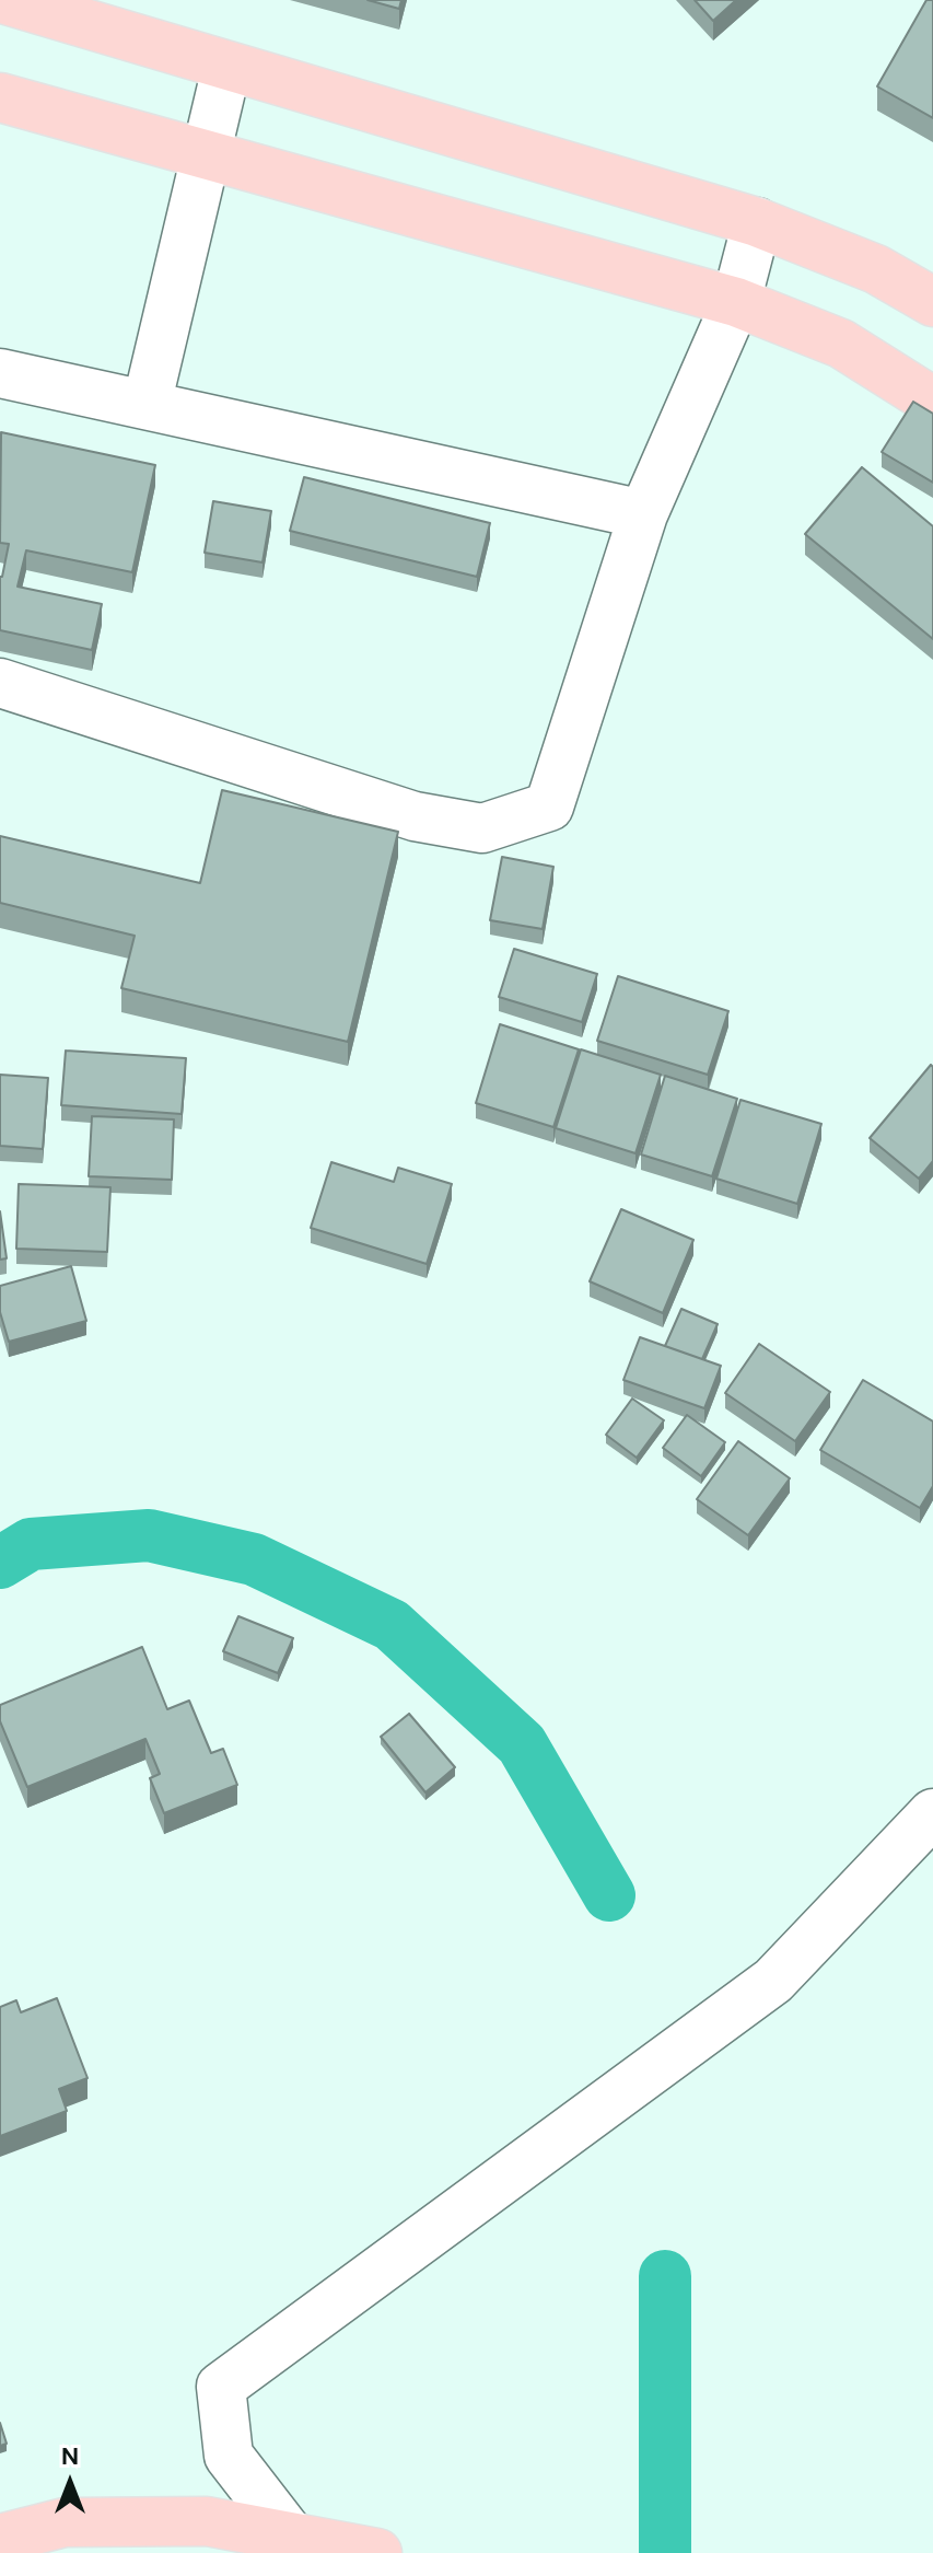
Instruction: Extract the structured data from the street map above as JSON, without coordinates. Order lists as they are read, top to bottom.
{
  "north": "top"
}
